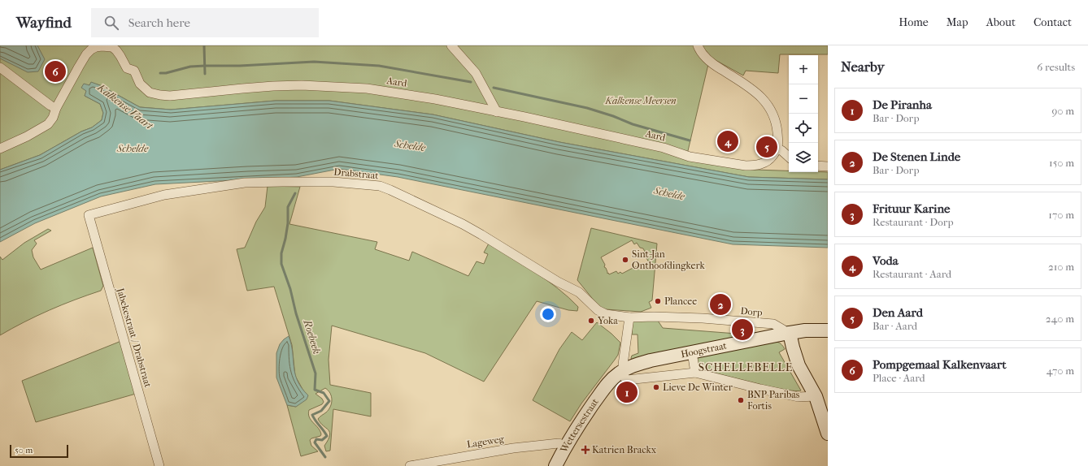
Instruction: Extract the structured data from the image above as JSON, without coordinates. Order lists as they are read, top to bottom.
{
  "streets": {
    "main road": ["Hoogstraat", "Wettersestraat"],
    "street": [
      "Aard",
      "Drabstraat",
      "Dorp",
      "Jabekestraat / Drabstraat",
      "Lageweg"
    ]
  },
  "crossings": [
    ["Drabstraat", "Dorp"],
    ["Drabstraat", "Jabekestraat / Drabstraat"],
    ["Dorp", "Hoogstraat"],
    ["Hoogstraat", "Wettersestraat"],
    ["Wettersestraat", "Lageweg"]
  ],
  "districts": ["SCHELLEBELLE"],
  "water": ["Kalkense Vaart", "Schelde", "Roebeek"],
  "parks": ["Kalkense Meersen"],
  "places": {
    "other": [
      "Sint-Jan Onthoofdingkerk",
      "Plancee",
      "Yoka",
      "Lieve De Winter",
      "BNP Paribas Fortis"
    ],
    "health": ["Katrien Brackx"]
  },
  "scale_bar": "50 m",
  "page": {
    "header": "Wayfind",
    "search": "Search here",
    "nav": [
      "Home",
      "Map",
      "About",
      "Contact"
    ],
    "heading": ["Nearby", "6 results"],
    "map_buttons": ["+", "−"],
    "pins": [
      "6",
      "4",
      "5",
      "2",
      "3",
      "1"
    ],
    "list": [
      {
        "mark": "1",
        "name": "De Piranha",
        "note": "Bar · Dorp",
        "value": "90 m"
      },
      {
        "mark": "2",
        "name": "De Stenen Linde",
        "note": "Bar · Dorp",
        "value": "150 m"
      },
      {
        "mark": "3",
        "name": "Frituur Karine",
        "note": "Restaurant · Dorp",
        "value": "170 m"
      },
      {
        "mark": "4",
        "name": "Voda",
        "note": "Restaurant · Aard",
        "value": "210 m"
      },
      {
        "mark": "5",
        "name": "Den Aard",
        "note": "Bar · Aard",
        "value": "240 m"
      },
      {
        "mark": "6",
        "name": "Pompgemaal Kalkenvaart",
        "note": "Place · Aard",
        "value": "470 m"
      }
    ],
    "scale": "50 m"
  }
}
